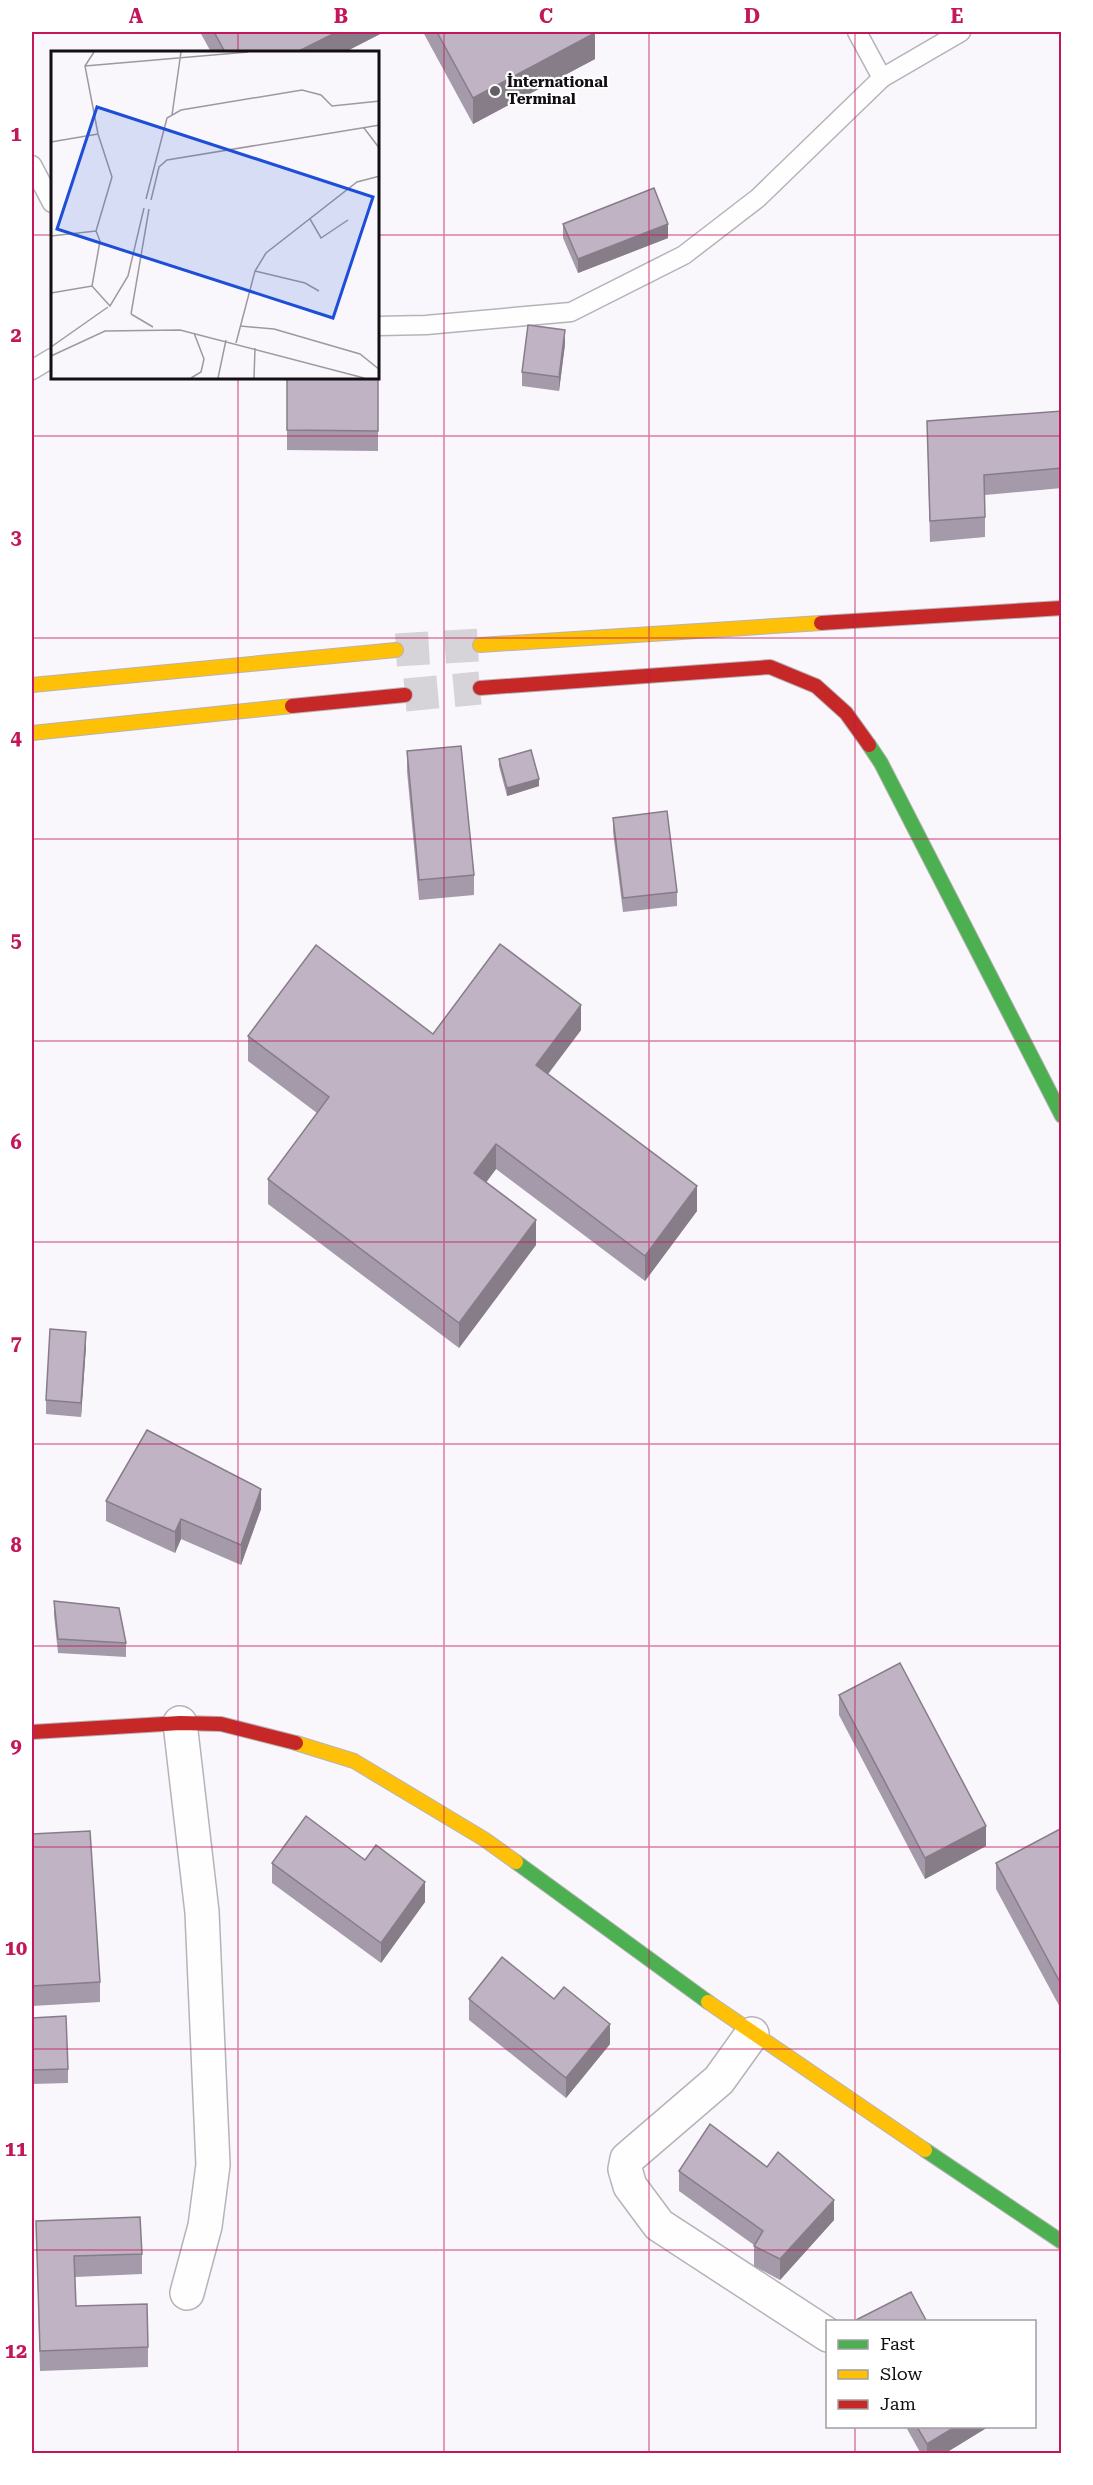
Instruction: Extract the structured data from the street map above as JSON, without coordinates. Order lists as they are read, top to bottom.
{
  "places": ["İnternational Terminal"],
  "legend": ["Fast", "Slow", "Jam"],
  "grid": {
    "columns": [
      "A",
      "B",
      "C",
      "D",
      "E"
    ],
    "rows": [
      "1",
      "2",
      "3",
      "4",
      "5",
      "6",
      "7",
      "8",
      "9",
      "10",
      "11",
      "12"
    ]
  }
}
